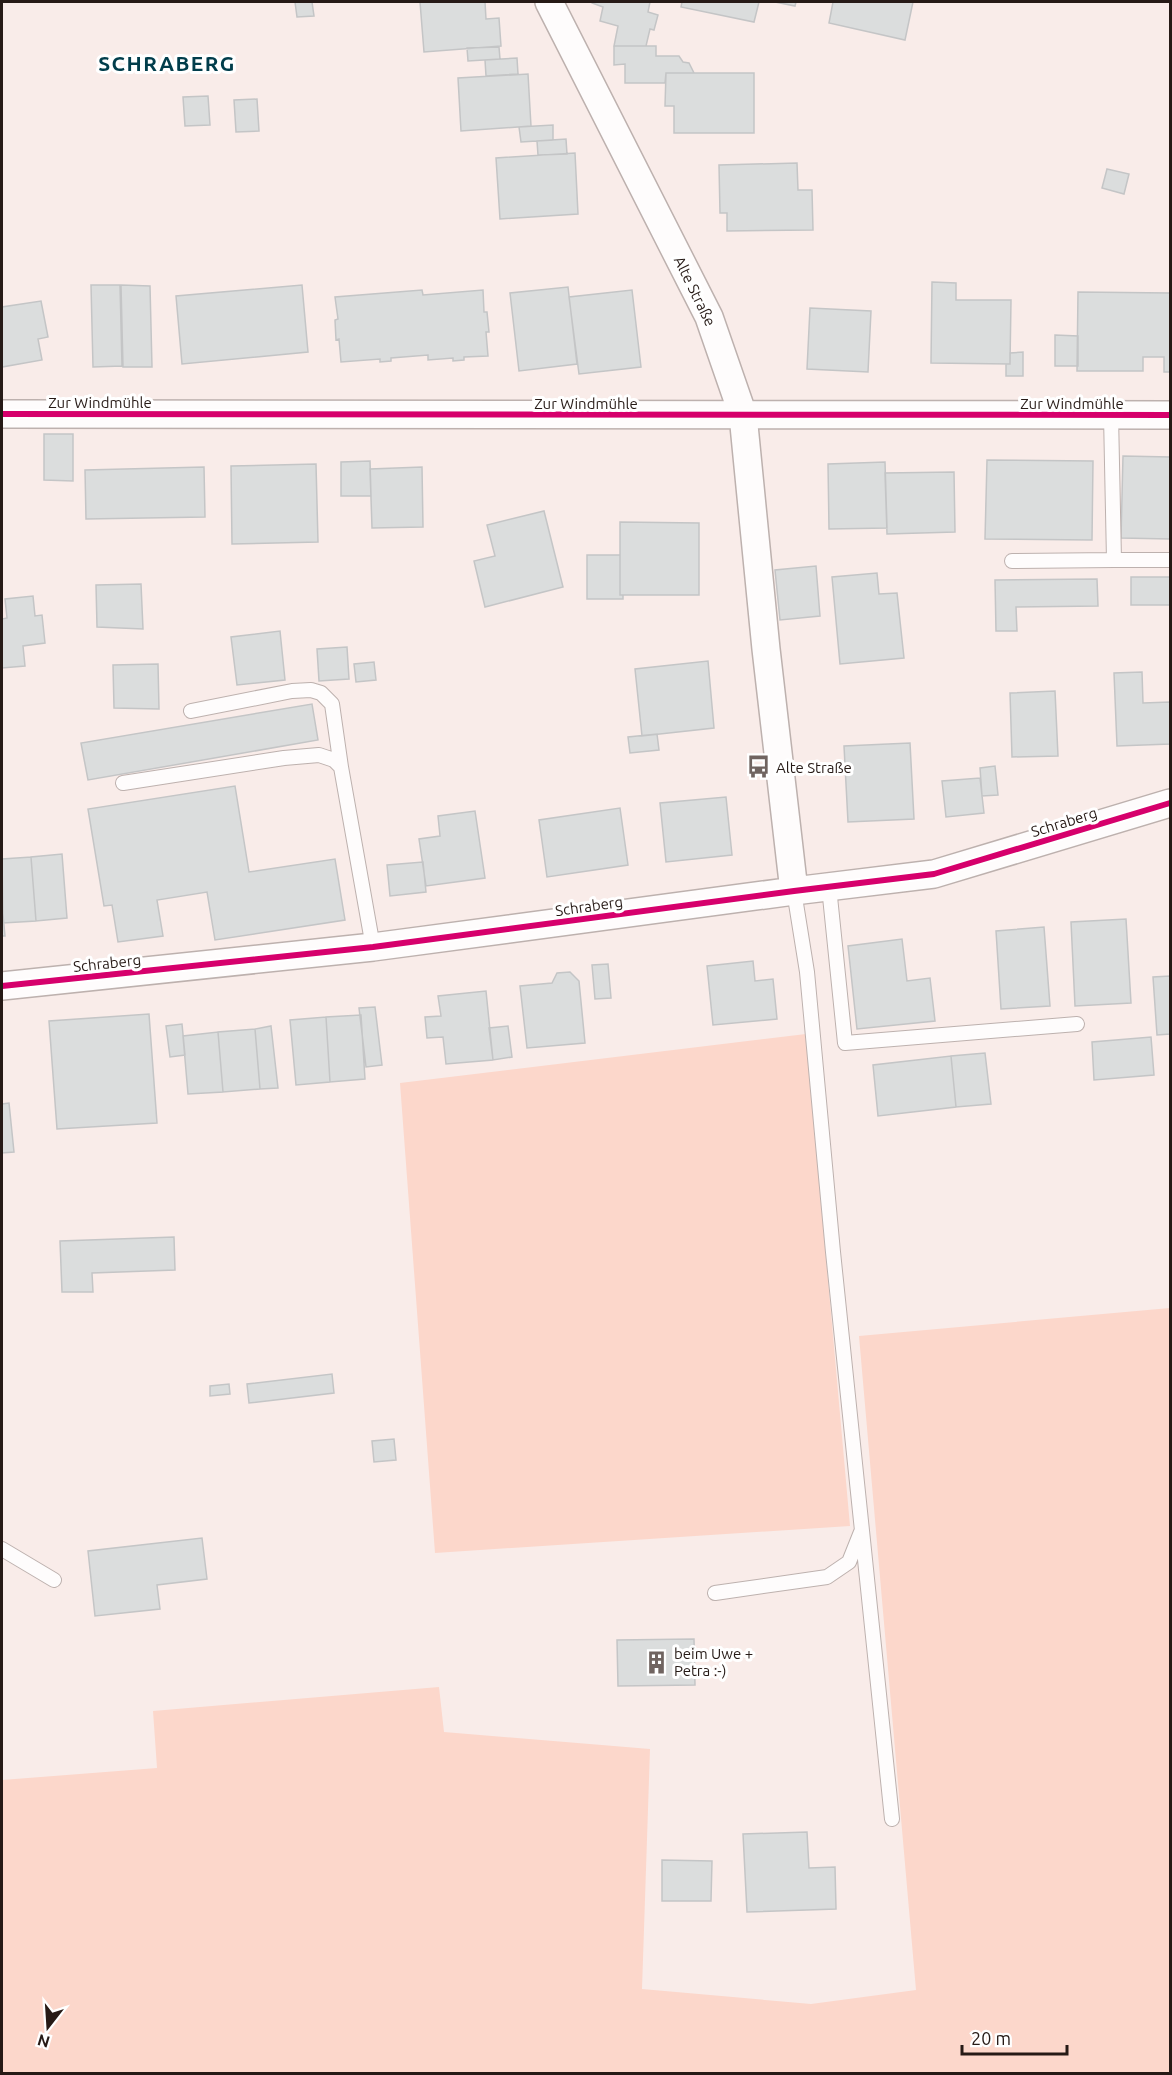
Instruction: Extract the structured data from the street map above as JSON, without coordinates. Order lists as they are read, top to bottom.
{
  "streets": {
    "street": ["Alte Straße", "Zur Windmühle", "Schraberg"]
  },
  "crossings": [
    ["Alte Straße", "Zur Windmühle"],
    ["Alte Straße", "Schraberg"]
  ],
  "districts": ["SCHRABERG"],
  "places": {
    "bus stop": ["Alte Straße"],
    "building": ["beim Uwe + Petra :-)"]
  },
  "scale_bar": "20 m",
  "north": "bottom"
}
